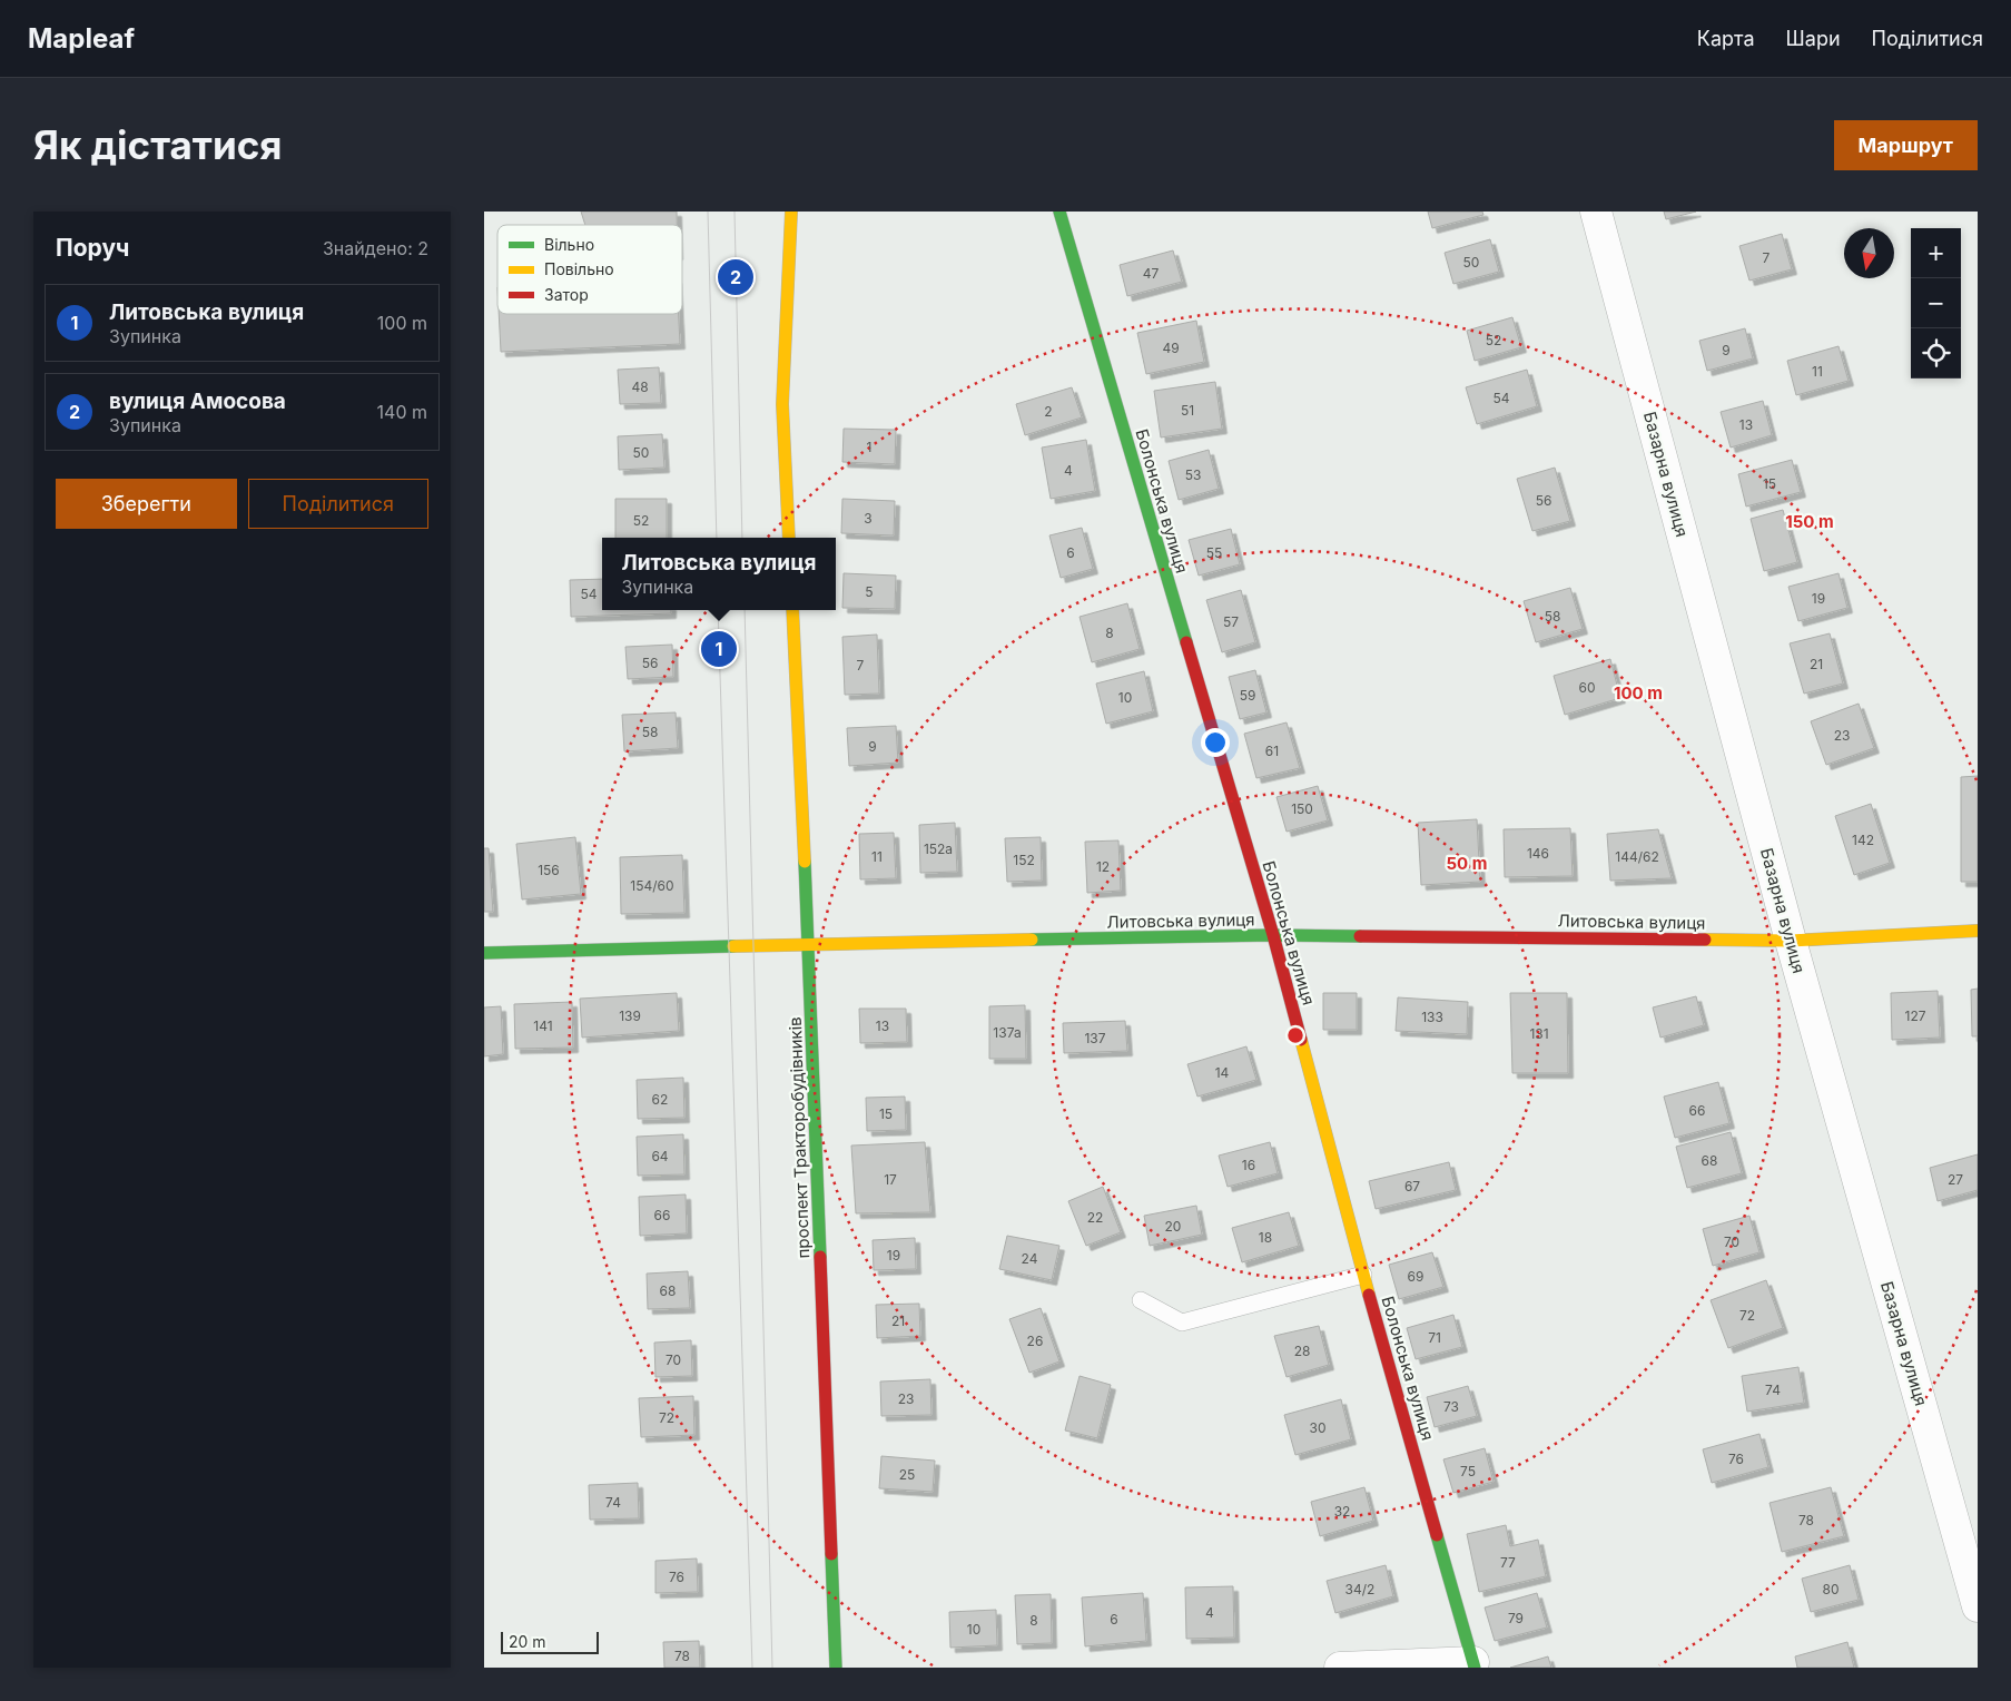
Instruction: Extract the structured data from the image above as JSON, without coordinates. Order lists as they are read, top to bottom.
{
  "streets": {
    "street": [
      "Базарна вулиця",
      "Болонська вулиця",
      "Литовська вулиця",
      "проспект Тракторобудівників"
    ]
  },
  "crossings": [
    ["Базарна вулиця", "Литовська вулиця"],
    ["Болонська вулиця", "Литовська вулиця"],
    ["Литовська вулиця", "проспект Тракторобудівників"]
  ],
  "house_numbers": [
    "7",
    "50",
    "47",
    "52",
    "49",
    "9",
    "11",
    "48",
    "54",
    "51",
    "2",
    "13",
    "1",
    "50",
    "4",
    "53",
    "15",
    "56",
    "3",
    "52",
    "6",
    "55",
    "5",
    "54",
    "19",
    "58",
    "57",
    "8",
    "56",
    "21",
    "7",
    "60",
    "59",
    "10",
    "58",
    "23",
    "9",
    "61",
    "150",
    "142",
    "152а",
    "146",
    "11",
    "144/62",
    "152",
    "12",
    "156",
    "154/60",
    "139",
    "127",
    "133",
    "141",
    "13",
    "137а",
    "131",
    "137",
    "14",
    "62",
    "66",
    "15",
    "64",
    "68",
    "16",
    "17",
    "27",
    "67",
    "66",
    "22",
    "20",
    "18",
    "70",
    "19",
    "24",
    "69",
    "68",
    "72",
    "21",
    "71",
    "26",
    "28",
    "70",
    "74",
    "23",
    "73",
    "72",
    "30",
    "76",
    "75",
    "25",
    "74",
    "32",
    "78",
    "77",
    "76",
    "34/2",
    "80",
    "4",
    "79",
    "6",
    "8",
    "10",
    "78"
  ],
  "legend": ["Вільно", "Повільно", "Затор"],
  "scale_bar": "20 m",
  "north": "bottom",
  "page": {
    "header": "Mapleaf",
    "nav": ["Карта", "Шари", "Поділитися"],
    "buttons": [
      "Маршрут",
      ["Зберегти", "Поділитися"]
    ],
    "title": "Як дістатися",
    "heading": ["Поруч", "Знайдено: 2"],
    "map_buttons": ["+", "−"],
    "pins": ["2", "1"],
    "list": [
      {
        "mark": "1",
        "name": "Литовська вулиця",
        "note": "Зупинка",
        "value": "100 m"
      },
      {
        "mark": "2",
        "name": "вулиця Амосова",
        "note": "Зупинка",
        "value": "140 m"
      }
    ],
    "popup": ["Литовська вулиця", "Зупинка"],
    "scale": "20 m"
  },
  "rings": ["150 m", "100 m", "50 m"]
}
